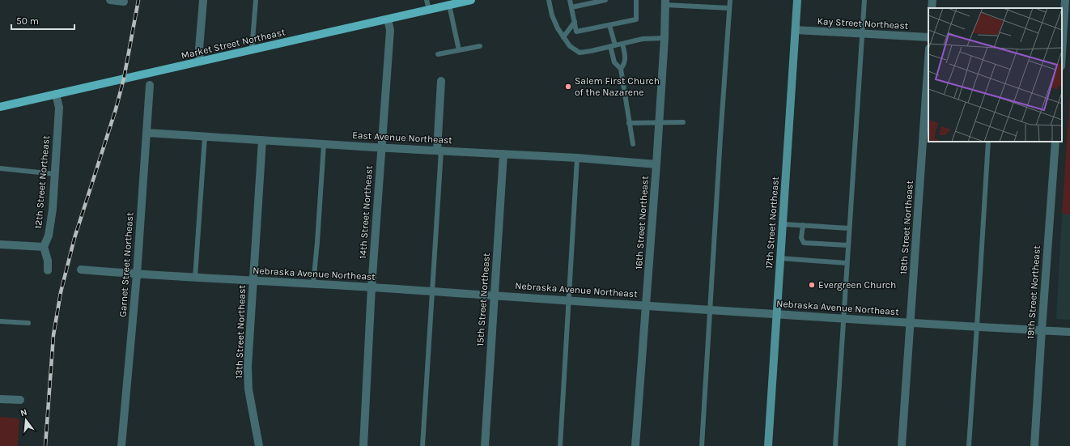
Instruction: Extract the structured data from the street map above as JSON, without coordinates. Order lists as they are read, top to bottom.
{
  "streets": {
    "main road": ["Market Street Northeast", "17th Street Northeast"],
    "street": [
      "Kay Street Northeast",
      "East Avenue Northeast",
      "12th Street Northeast",
      "14th Street Northeast",
      "16th Street Northeast",
      "18th Street Northeast",
      "Garnet Street Northeast",
      "Nebraska Avenue Northeast",
      "19th Street Northeast",
      "15th Street Northeast",
      "13th Street Northeast"
    ]
  },
  "crossings": [
    ["Kay Street Northeast", "17th Street Northeast"],
    ["Market Street Northeast", "12th Street Northeast"],
    ["Market Street Northeast", "14th Street Northeast"],
    ["East Avenue Northeast", "14th Street Northeast"],
    ["East Avenue Northeast", "16th Street Northeast"],
    ["East Avenue Northeast", "Garnet Street Northeast"],
    ["East Avenue Northeast", "15th Street Northeast"],
    ["East Avenue Northeast", "13th Street Northeast"],
    ["14th Street Northeast", "Nebraska Avenue Northeast"],
    ["16th Street Northeast", "Nebraska Avenue Northeast"],
    ["17th Street Northeast", "Nebraska Avenue Northeast"],
    ["18th Street Northeast", "Nebraska Avenue Northeast"],
    ["Garnet Street Northeast", "Nebraska Avenue Northeast"],
    ["Nebraska Avenue Northeast", "19th Street Northeast"],
    ["Nebraska Avenue Northeast", "15th Street Northeast"],
    ["Nebraska Avenue Northeast", "13th Street Northeast"]
  ],
  "places": ["Salem First Church of the Nazarene", "Evergreen Church"],
  "scale_bar": "50 m",
  "north": "top"
}
